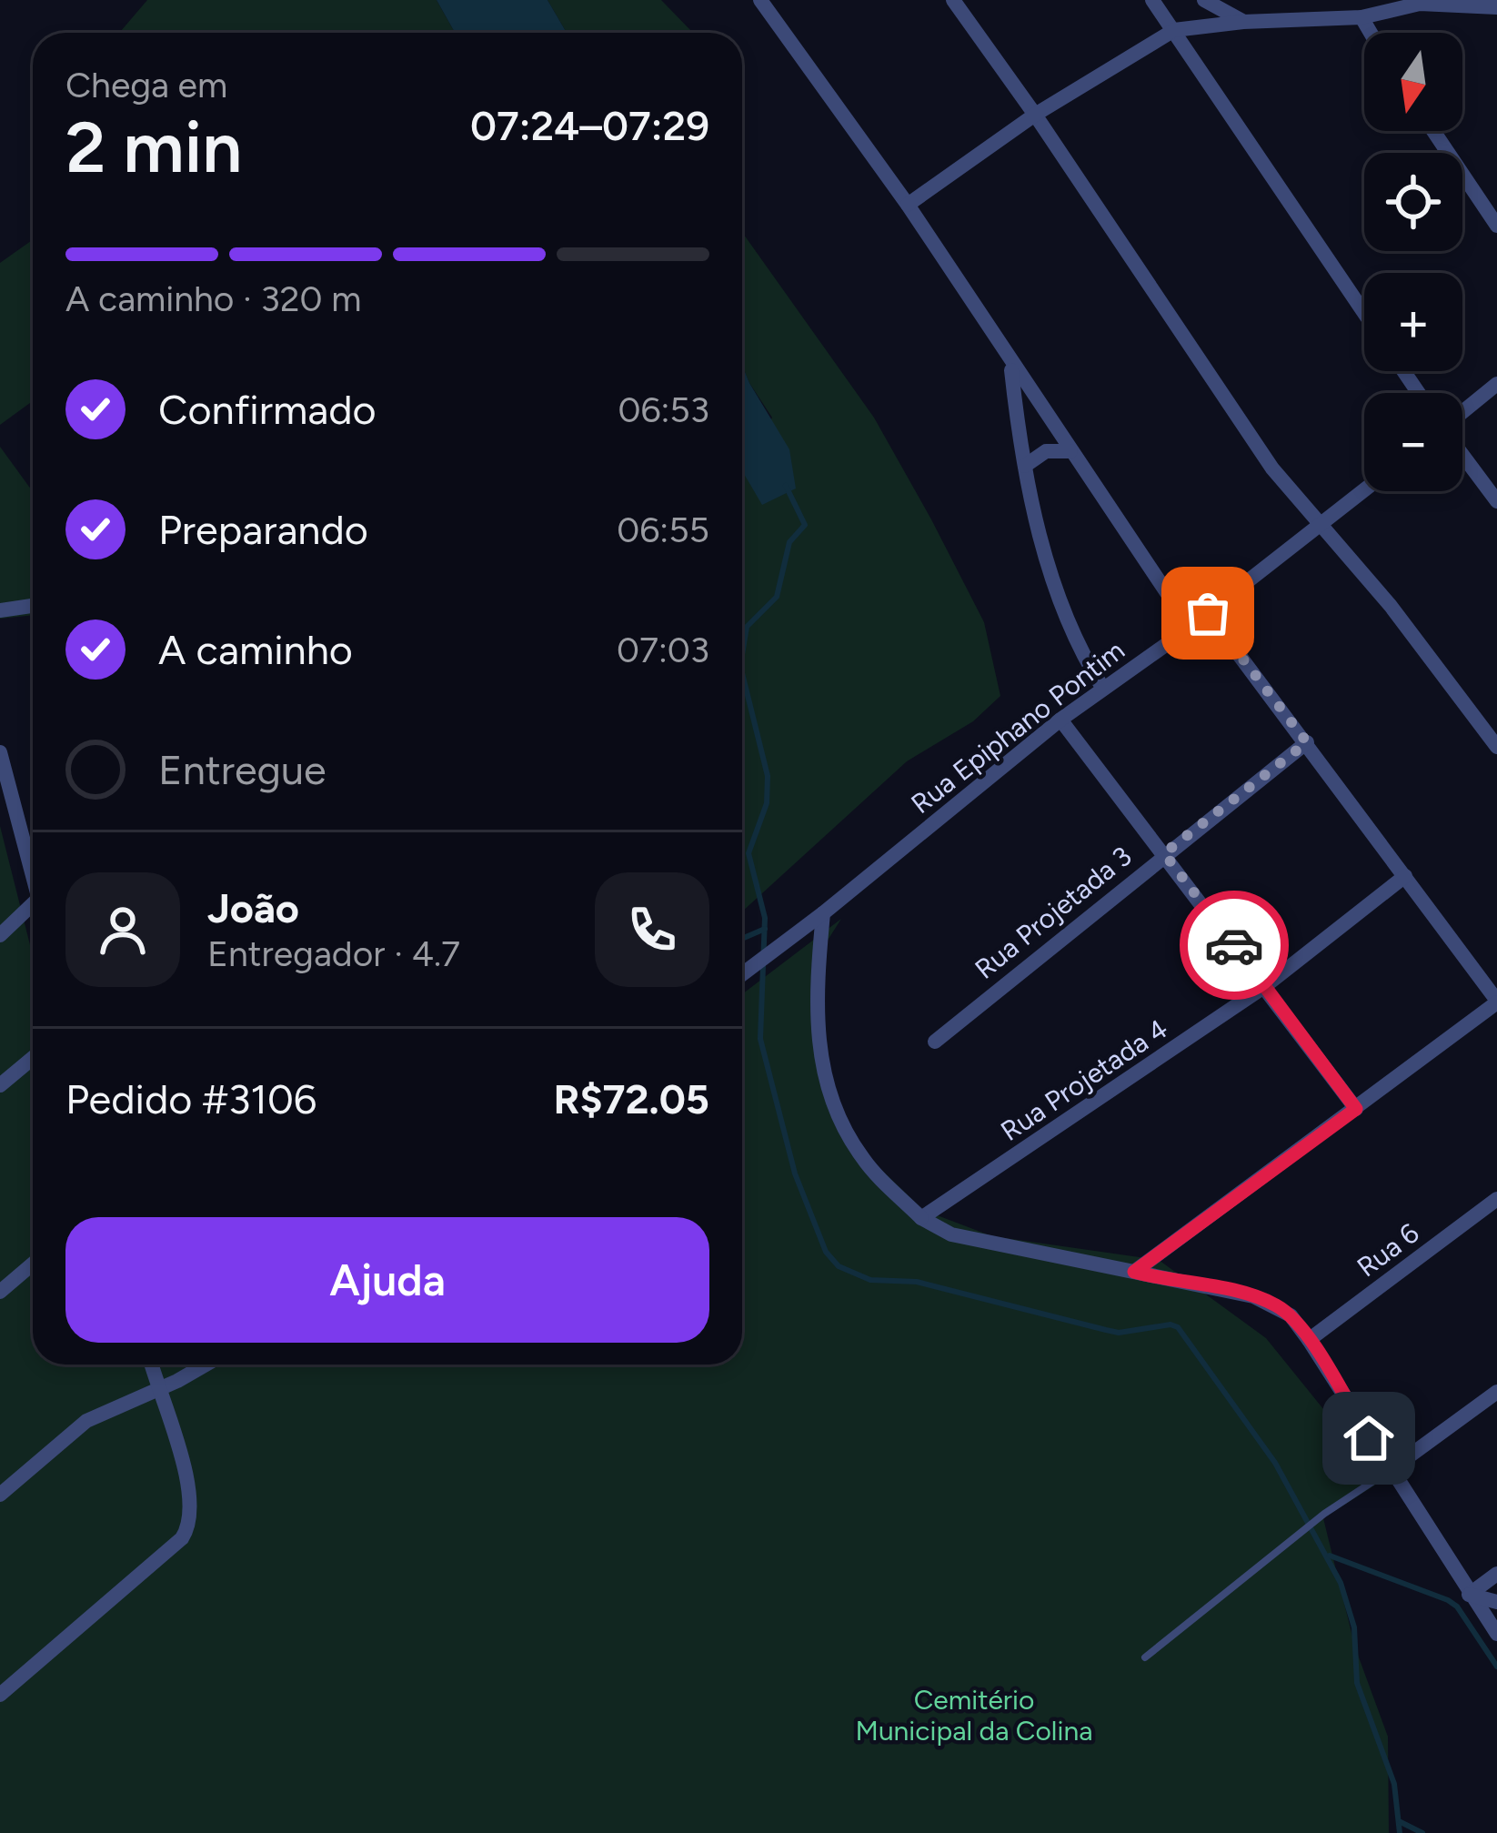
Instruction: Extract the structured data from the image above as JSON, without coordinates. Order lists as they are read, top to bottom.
{
  "streets": {
    "street": [
      "Rua Epiphano Pontim",
      "Rua Projetada 3",
      "Rua Projetada 4",
      "Rua 6"
    ]
  },
  "parks": ["Cemitério Municipal da Colina"],
  "north": "bottom",
  "page": {
    "map_buttons": ["+", "−"],
    "heading": ["2 min", "Chega em", "07:24–07:29"],
    "panel": [
      "João",
      "Entregador · 4.7",
      "Pedido #3106",
      "R$72.05"
    ],
    "bar": "A caminho · 320 m",
    "list": [
      ["Confirmado", "06:53"],
      ["Preparando", "06:55"],
      ["A caminho", "07:03"],
      "Entregue"
    ],
    "buttons": "Ajuda"
  }
}
